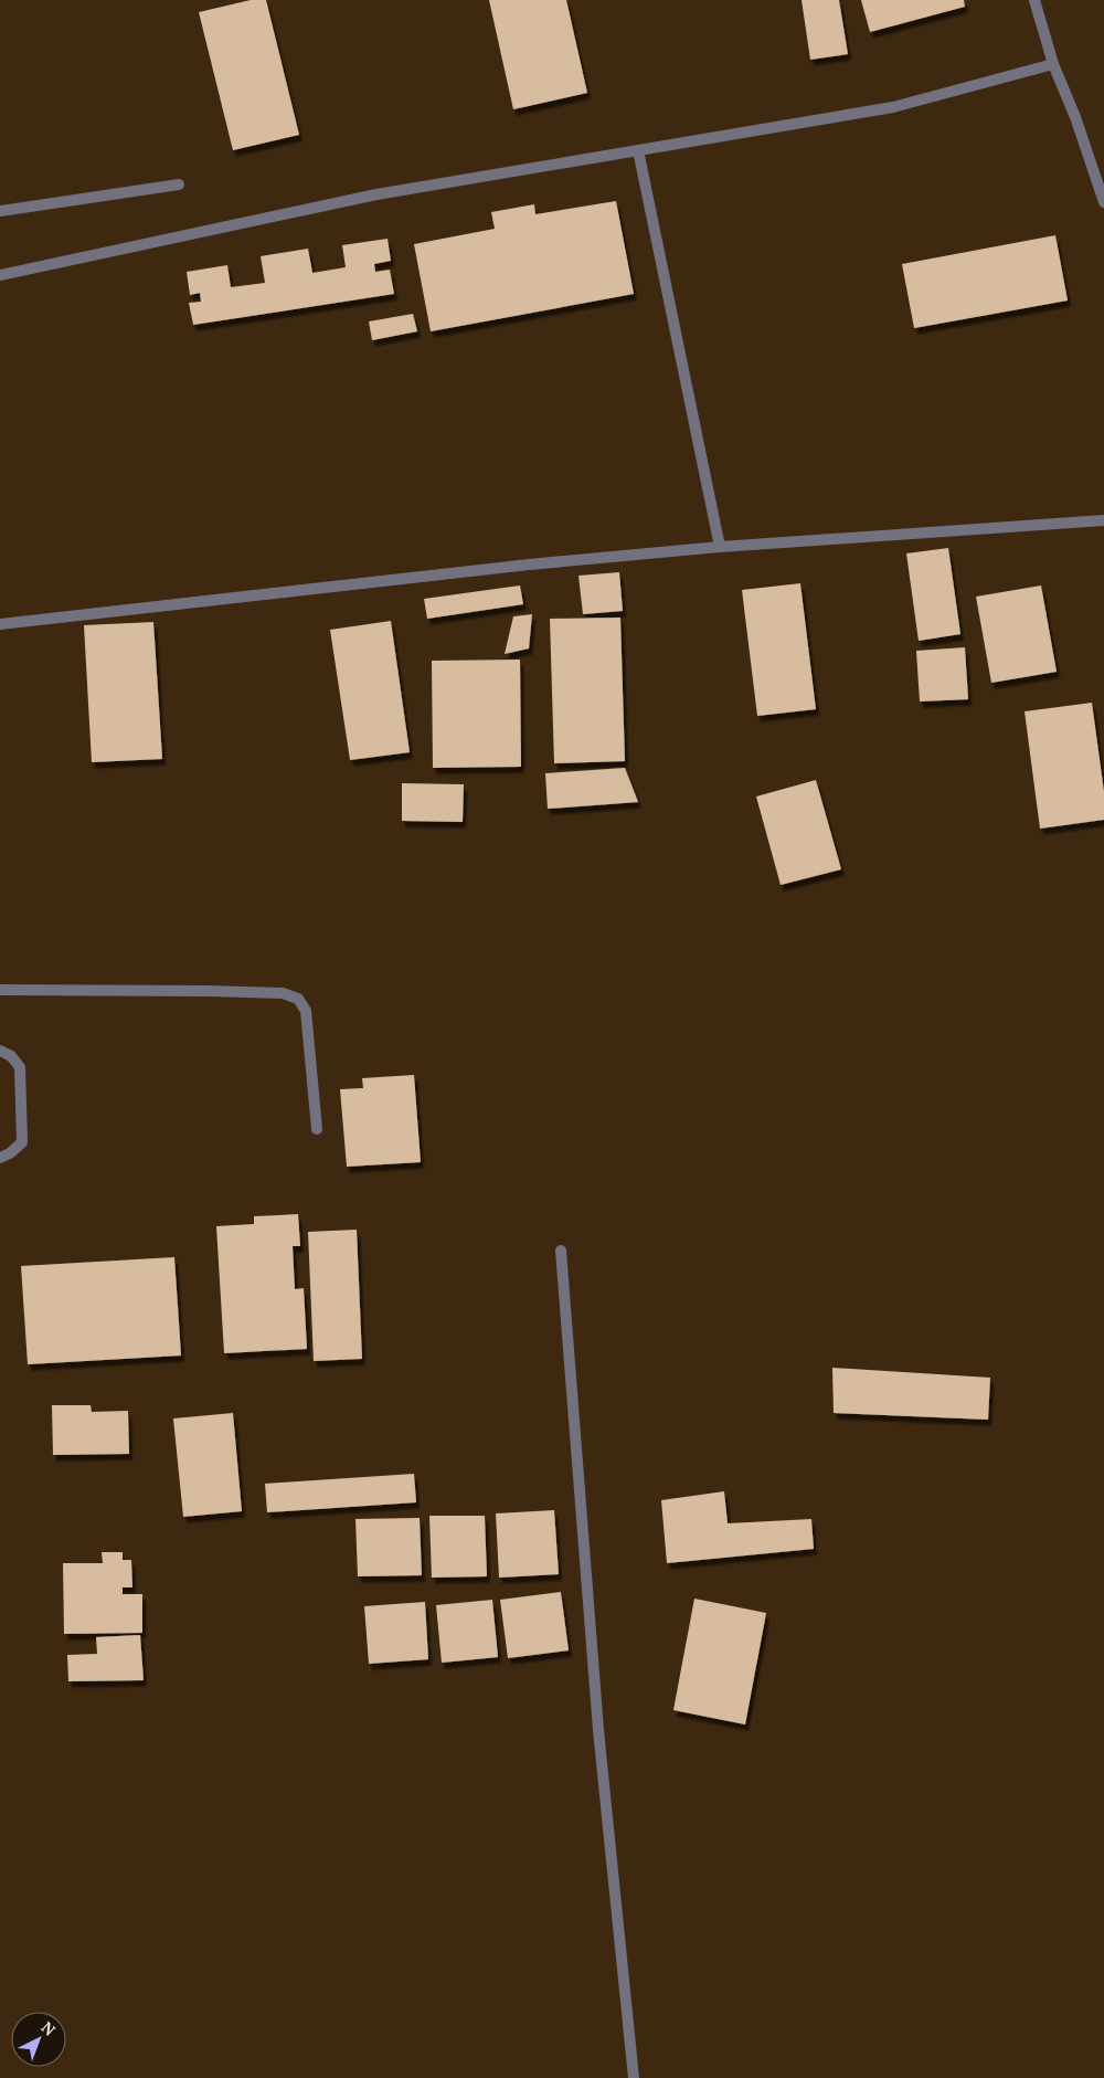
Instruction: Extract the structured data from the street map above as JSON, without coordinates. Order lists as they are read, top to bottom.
{
  "north": "top right"
}
